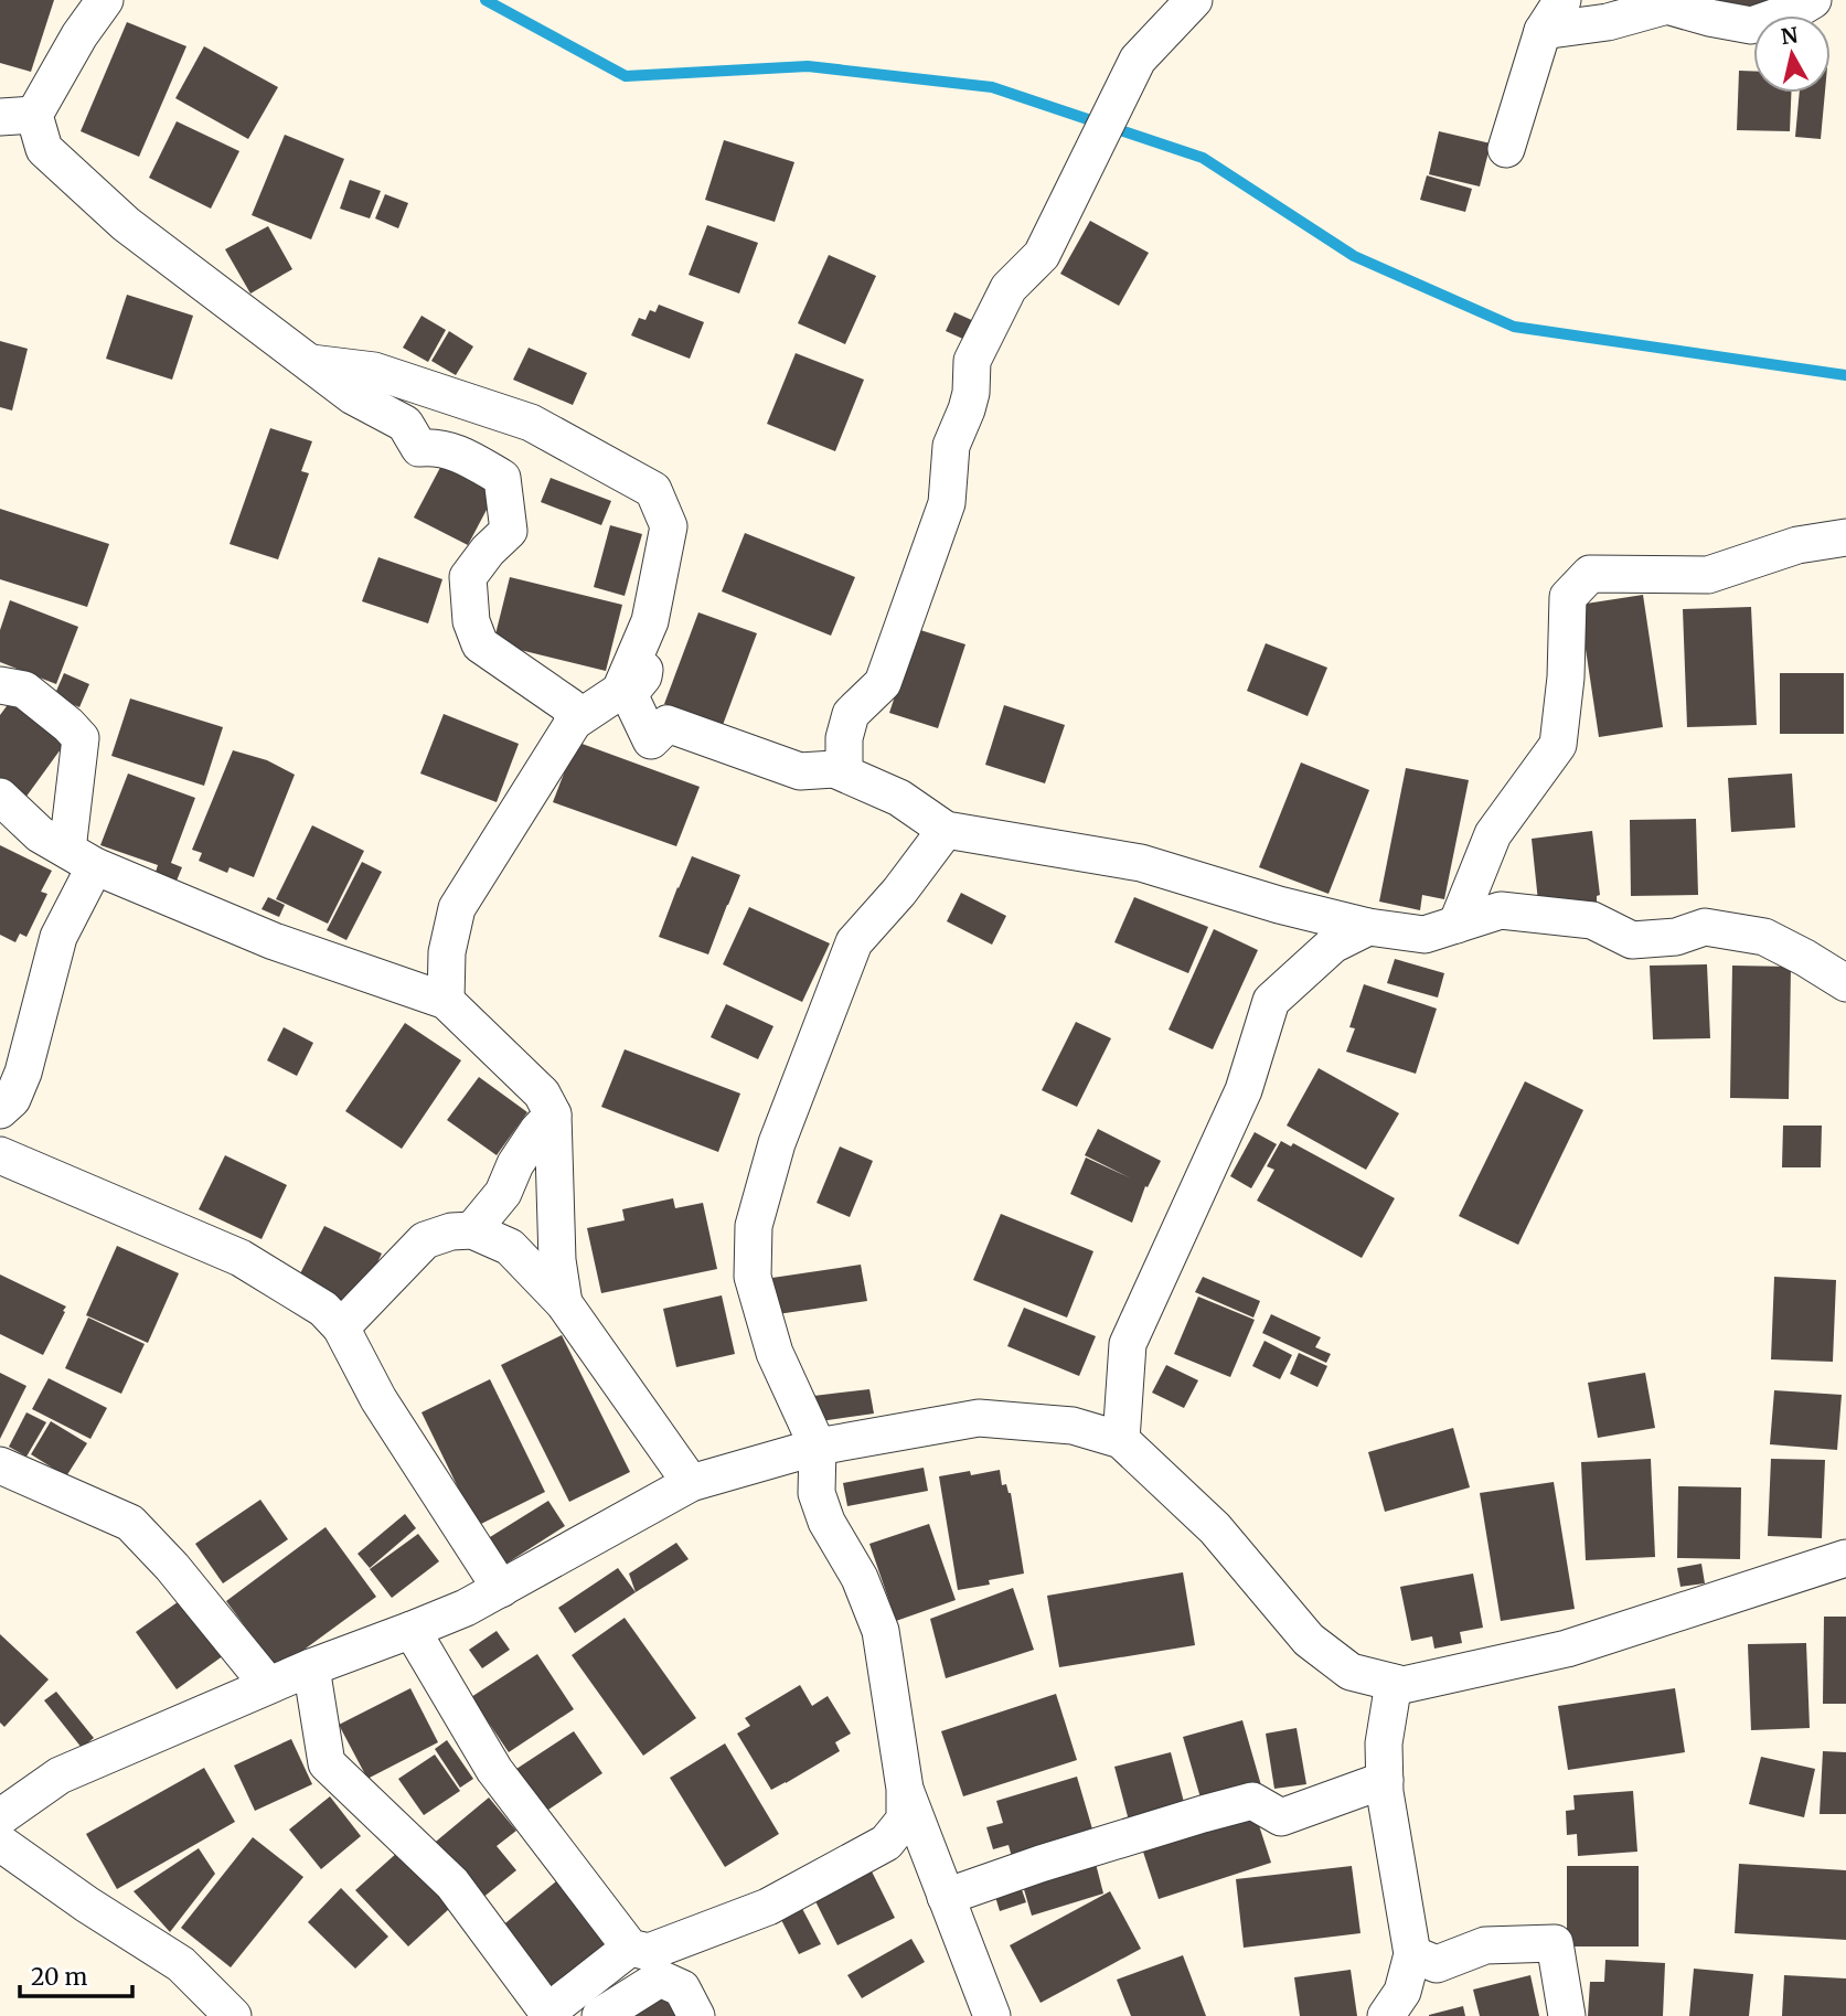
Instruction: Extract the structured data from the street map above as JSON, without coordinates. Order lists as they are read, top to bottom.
{
  "scale_bar": "20 m",
  "north": "top"
}
